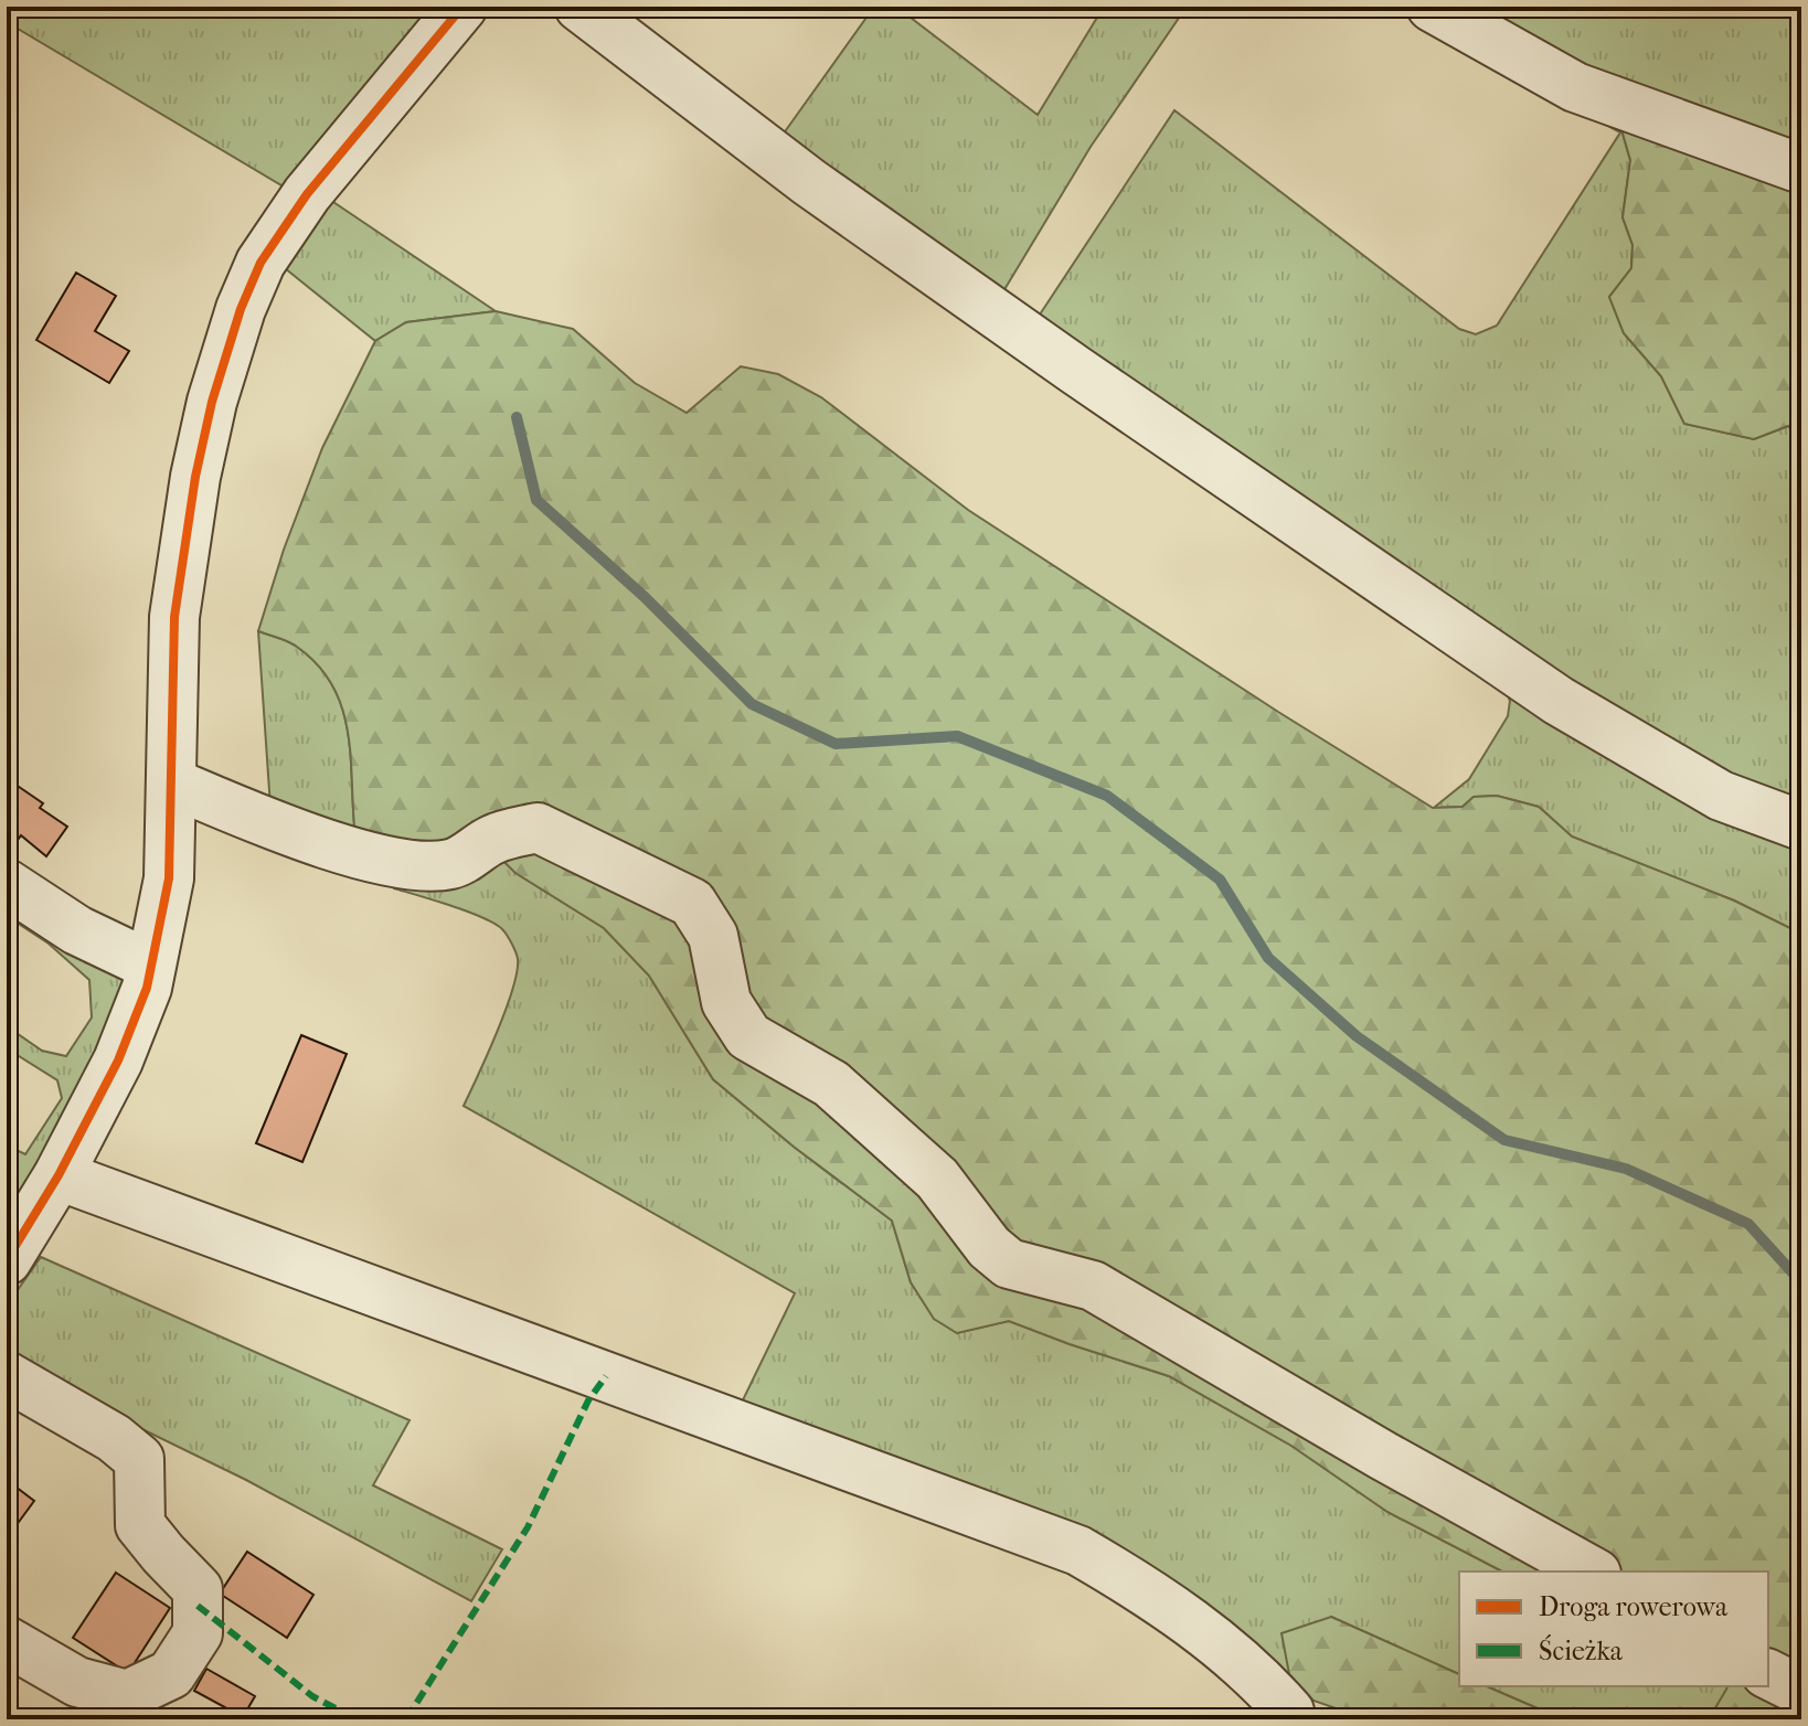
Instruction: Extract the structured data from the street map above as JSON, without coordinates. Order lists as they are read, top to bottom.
{
  "legend": ["Droga rowerowa", "Ścieżka"]
}
